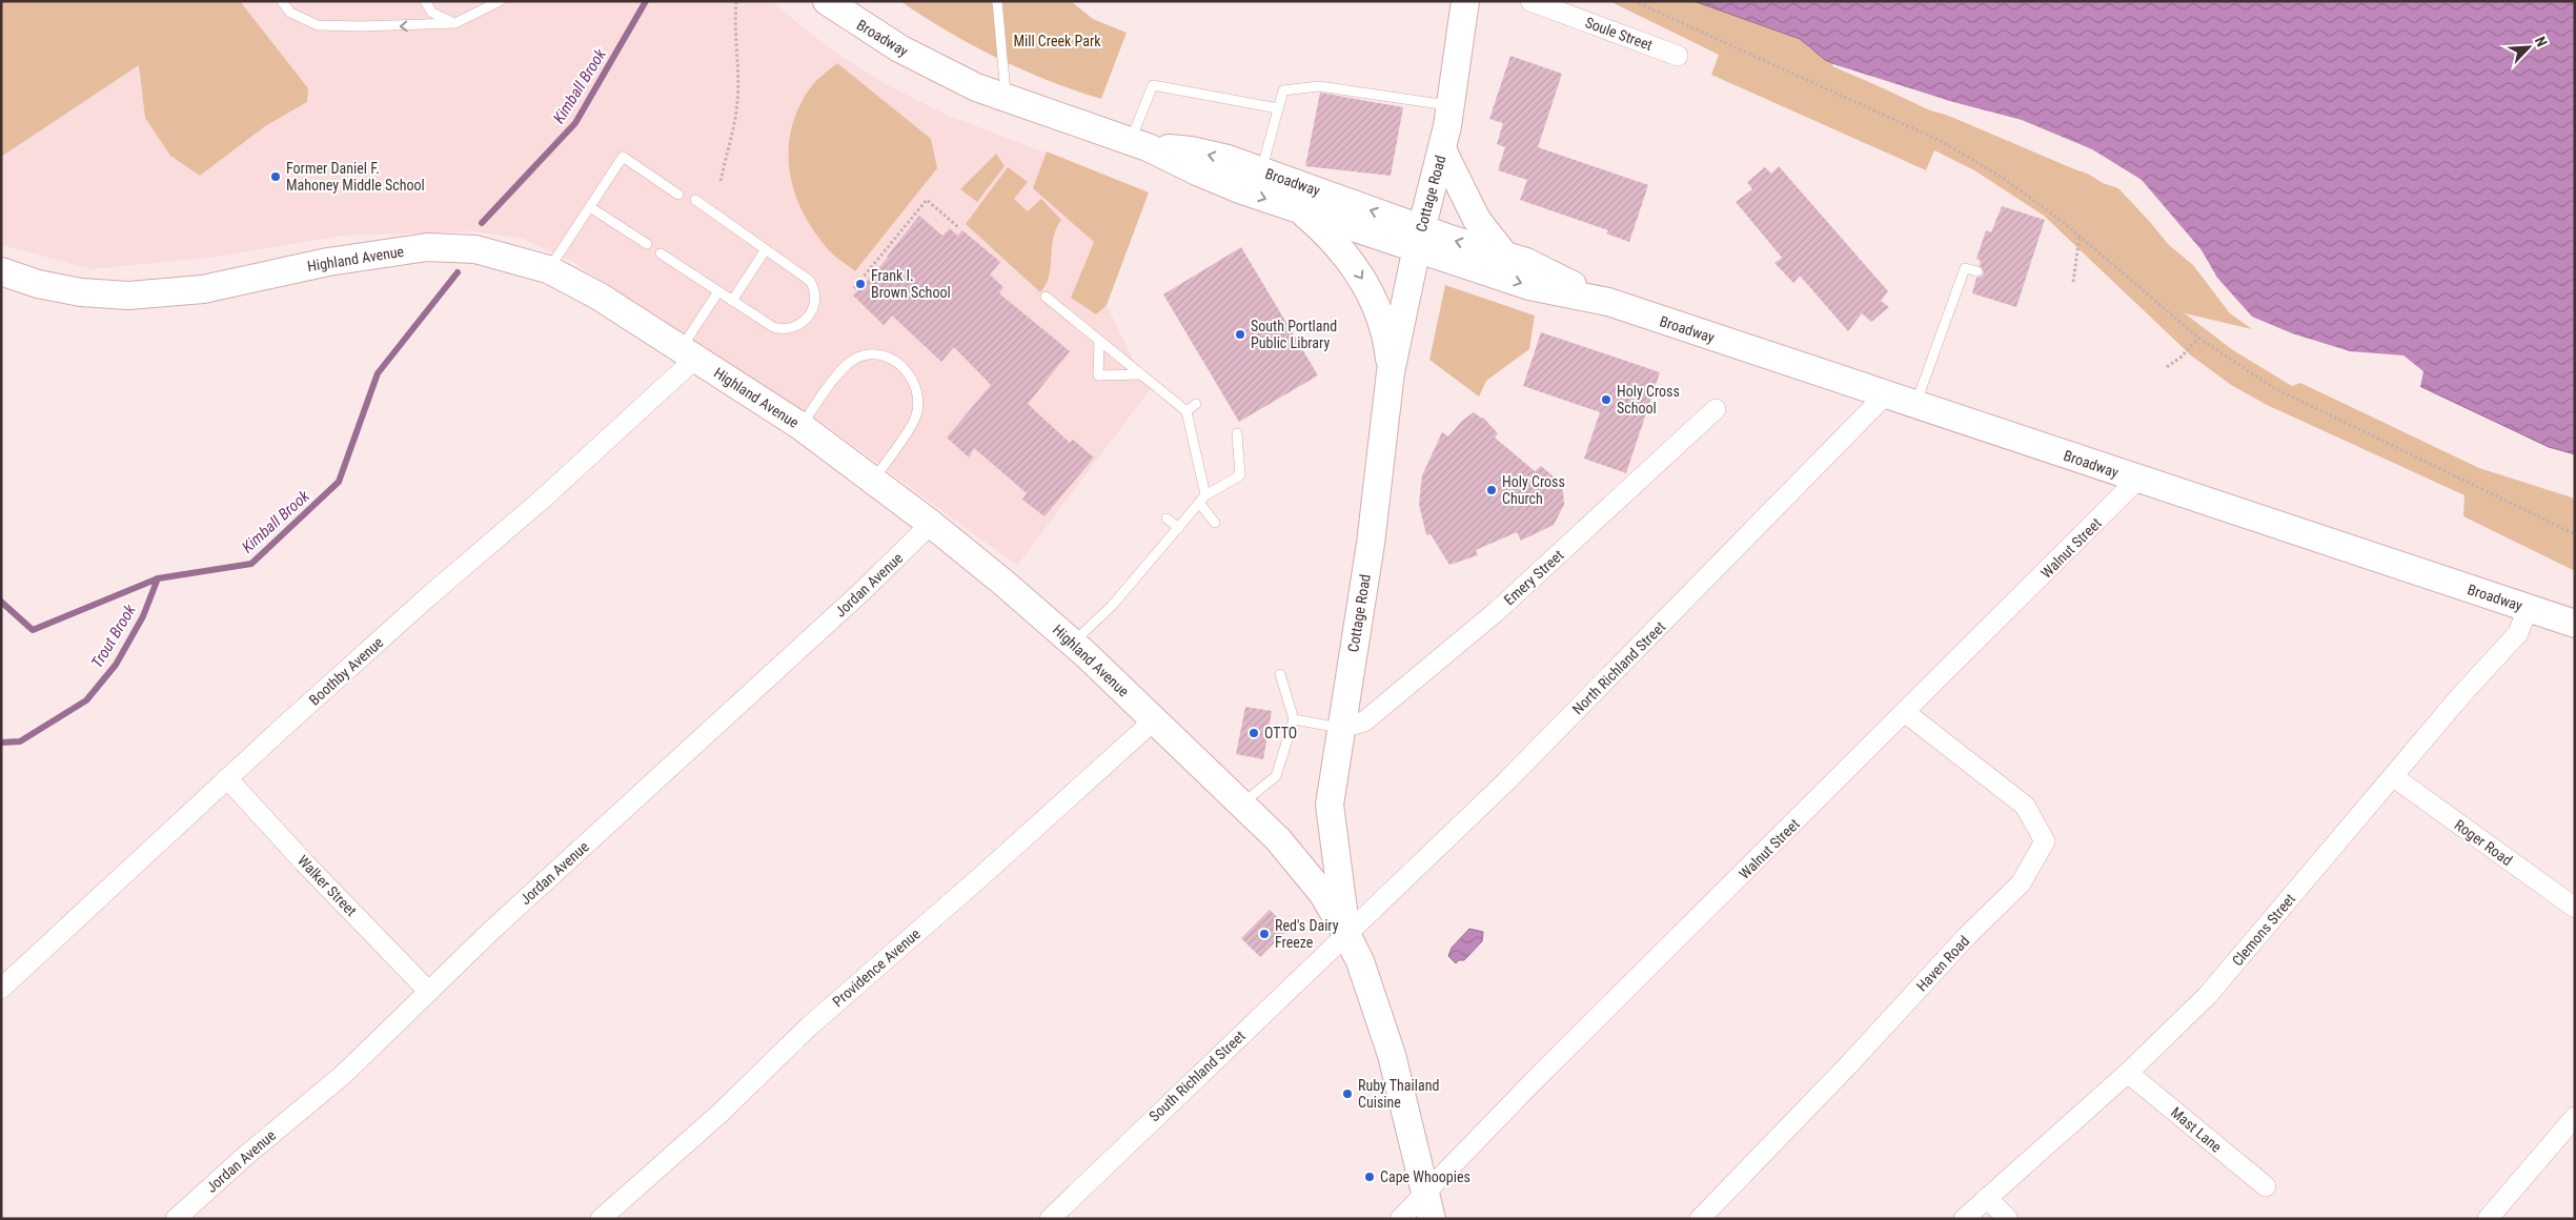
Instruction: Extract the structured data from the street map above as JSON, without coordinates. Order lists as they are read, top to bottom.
{
  "streets": {
    "street": [
      "Soule Street",
      "Broadway",
      "Cottage Road",
      "Highland Avenue",
      "Walnut Street",
      "Emery Street",
      "Jordan Avenue",
      "North Richland Street",
      "Boothby Avenue",
      "Roger Road",
      "Walker Street",
      "Clemons Street",
      "Haven Road",
      "Providence Avenue",
      "South Richland Street",
      "Mast Lane"
    ]
  },
  "crossings": [
    ["Broadway", "Cottage Road"],
    ["Broadway", "Walnut Street"],
    ["Broadway", "North Richland Street"],
    ["Broadway", "Clemons Street"],
    ["Cottage Road", "Highland Avenue"],
    ["Cottage Road", "Walnut Street"],
    ["Cottage Road", "Emery Street"],
    ["Cottage Road", "North Richland Street"],
    ["Cottage Road", "South Richland Street"],
    ["Highland Avenue", "Jordan Avenue"],
    ["Highland Avenue", "North Richland Street"],
    ["Highland Avenue", "Boothby Avenue"],
    ["Highland Avenue", "Providence Avenue"],
    ["Highland Avenue", "South Richland Street"],
    ["Walnut Street", "Haven Road"],
    ["Jordan Avenue", "Walker Street"],
    ["North Richland Street", "South Richland Street"],
    ["Boothby Avenue", "Walker Street"],
    ["Roger Road", "Clemons Street"],
    ["Clemons Street", "Mast Lane"]
  ],
  "water": ["Kimball Brook", "Trout Brook"],
  "parks": ["Mill Creek Park"],
  "places": [
    "Former Daniel F. Mahoney Middle School",
    "Frank I. Brown School",
    "South Portland Public Library",
    "Holy Cross School",
    "Holy Cross Church",
    "OTTO",
    "Red's Dairy Freeze",
    "Ruby Thailand Cuisine",
    "Cape Whoopies"
  ],
  "north": "top right"
}
